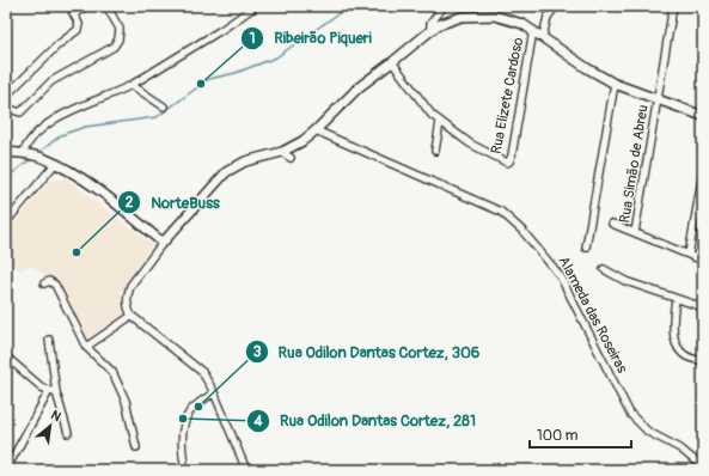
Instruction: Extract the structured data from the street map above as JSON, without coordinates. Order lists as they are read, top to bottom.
{
  "streets": {
    "street": ["Rua Elizete Cardoso", "Rua Simão de Abreu", "Alameda das Roseiras"]
  },
  "places": [
    "Ribeirão Piqueri",
    "NorteBuss",
    "Rua Odilon Dantas Cortez, 306",
    "Rua Odilon Dantas Cortez, 281"
  ],
  "scale_bar": "100 m",
  "north": "top right"
}
